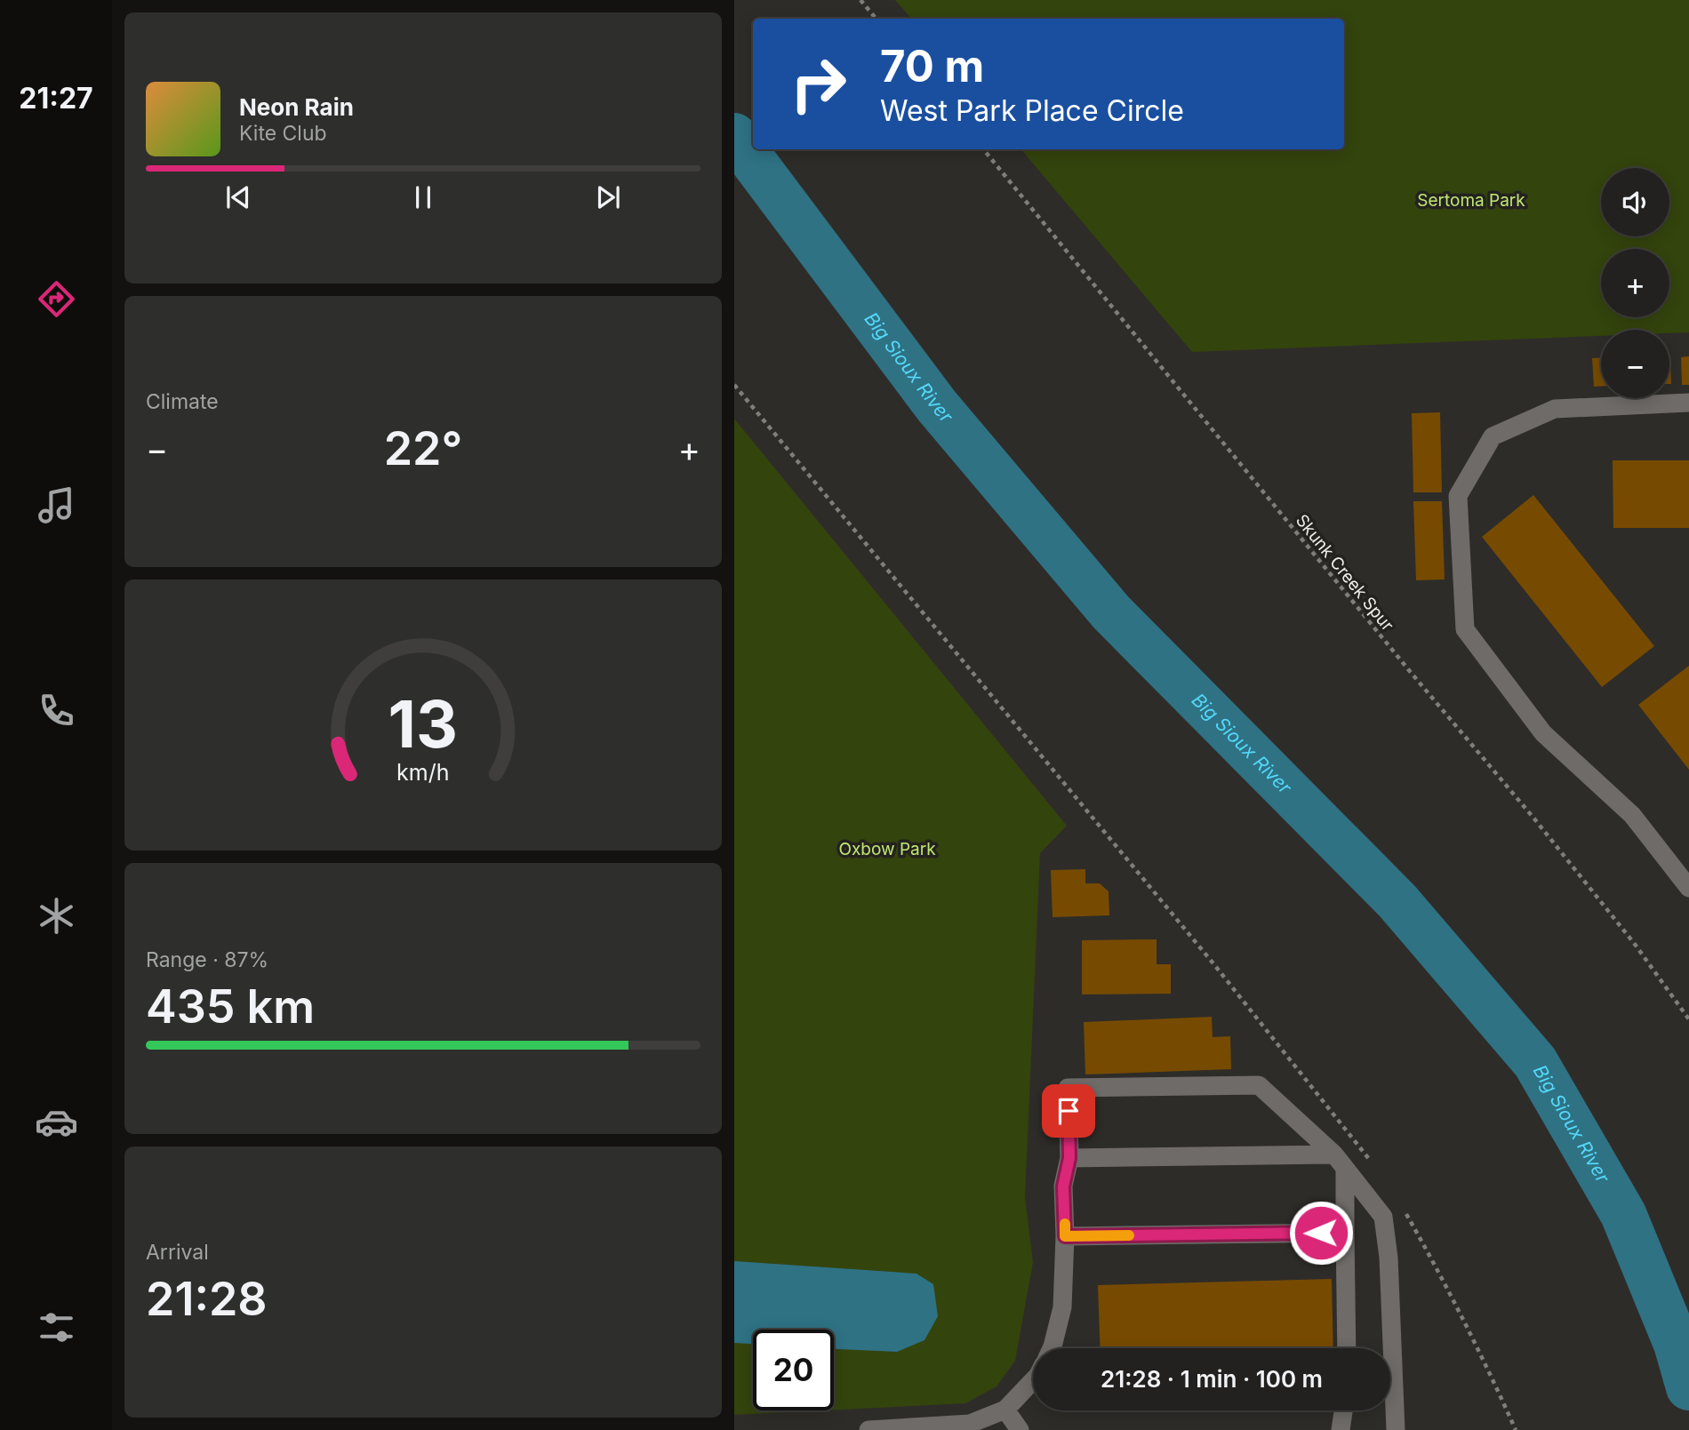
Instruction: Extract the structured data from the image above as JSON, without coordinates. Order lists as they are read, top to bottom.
{
  "streets": {
    "path": ["Skunk Creek Spur"]
  },
  "water": ["Big Sioux River"],
  "parks": ["Sertoma Park", "Oxbow Park"],
  "page": {
    "tabs": "21:27",
    "turn": ["70 m", "West Park Place Circle"],
    "song": ["Neon Rain", "Kite Club"],
    "map_buttons": ["+", "−"],
    "tile": [
      "Climate",
      ["Range · 87%", "435 km"],
      ["Arrival", "21:28"]
    ],
    "heat": ["−", "22°", "+"],
    "limit": "20",
    "trip": "21:28 · 1 min · 100 m",
    "gauge": ["13", "km/h"]
  }
}
